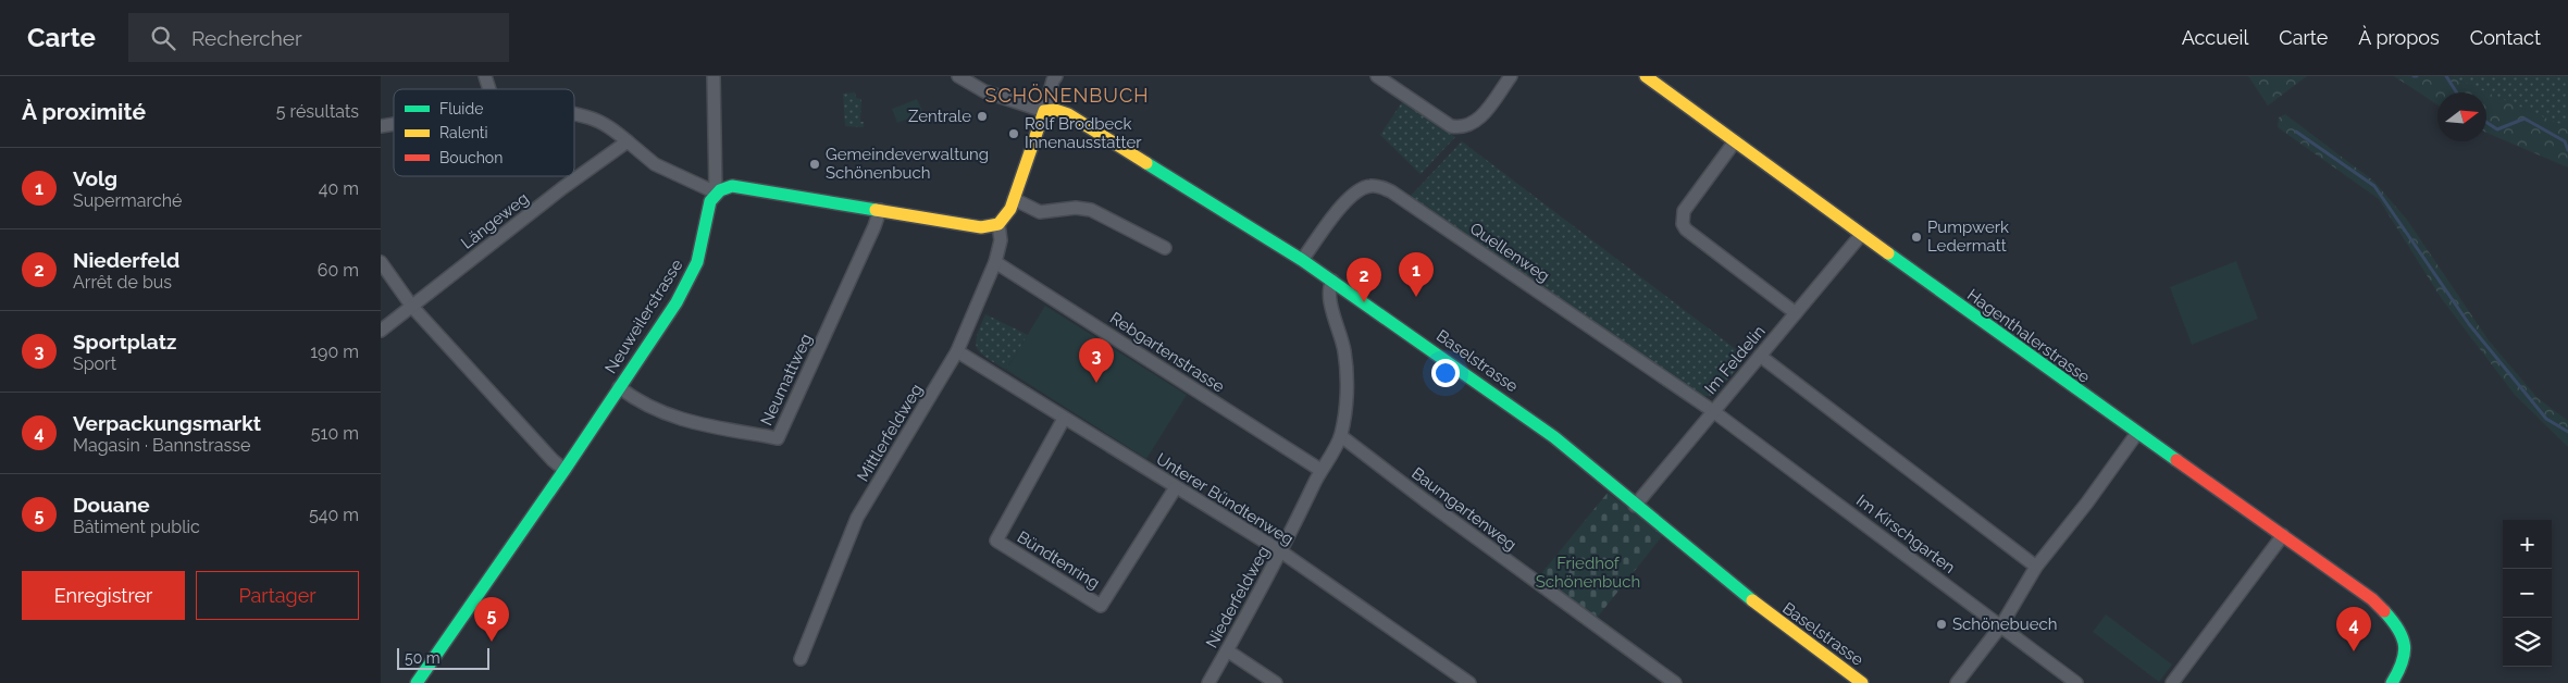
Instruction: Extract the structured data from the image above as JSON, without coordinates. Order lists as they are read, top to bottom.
{
  "streets": {
    "street": [
      "Längeweg",
      "Quellenweg",
      "Neuweilerstrasse",
      "Hagenthalerstrasse",
      "Rebgartenstrasse",
      "Im Feldelin",
      "Baselstrasse",
      "Neumattweg",
      "Mittlerfeldweg",
      "Unterer Bündtenweg",
      "Baumgartenweg",
      "Im Kirschgarten",
      "Bündtenring",
      "Niederfeldweg"
    ]
  },
  "crossings": [
    ["Quellenweg", "Im Feldelin"],
    ["Quellenweg", "Baselstrasse"],
    ["Quellenweg", "Im Kirschgarten"],
    ["Neuweilerstrasse", "Neumattweg"],
    ["Hagenthalerstrasse", "Im Feldelin"],
    ["Rebgartenstrasse", "Mittlerfeldweg"],
    ["Rebgartenstrasse", "Niederfeldweg"],
    ["Im Feldelin", "Baselstrasse"],
    ["Im Feldelin", "Im Kirschgarten"],
    ["Baselstrasse", "Niederfeldweg"],
    ["Mittlerfeldweg", "Unterer Bündtenweg"],
    ["Unterer Bündtenweg", "Bündtenring"],
    ["Unterer Bündtenweg", "Niederfeldweg"],
    ["Baumgartenweg", "Niederfeldweg"]
  ],
  "districts": ["SCHÖNENBUCH"],
  "parks": ["Friedhof Schönenbuch"],
  "places": [
    "Zentrale",
    "Rolf Brodbeck Innenausstatter",
    "Gemeindeverwaltung Schönenbuch",
    "Pumpwerk Ledermatt",
    "Schönebuech"
  ],
  "legend": ["Fluide", "Ralenti", "Bouchon"],
  "scale_bar": "50 m",
  "north": "right",
  "page": {
    "header": "Carte",
    "search": "Rechercher",
    "nav": [
      "Accueil",
      "Carte",
      "À propos",
      "Contact"
    ],
    "heading": ["À proximité", "5 résultats"],
    "list": [
      {
        "mark": "1",
        "name": "Volg",
        "note": "Supermarché",
        "value": "40 m"
      },
      {
        "mark": "2",
        "name": "Niederfeld",
        "note": "Arrêt de bus",
        "value": "60 m"
      },
      {
        "mark": "3",
        "name": "Sportplatz",
        "note": "Sport",
        "value": "190 m"
      },
      {
        "mark": "4",
        "name": "Verpackungsmarkt",
        "note": "Magasin · Bannstrasse",
        "value": "510 m"
      },
      {
        "mark": "5",
        "name": "Douane",
        "note": "Bâtiment public",
        "value": "540 m"
      }
    ],
    "pins": [
      "1",
      "2",
      "3",
      "5",
      "4"
    ],
    "map_buttons": ["+", "−"],
    "buttons": ["Enregistrer", "Partager"],
    "scale": "50 m"
  }
}
